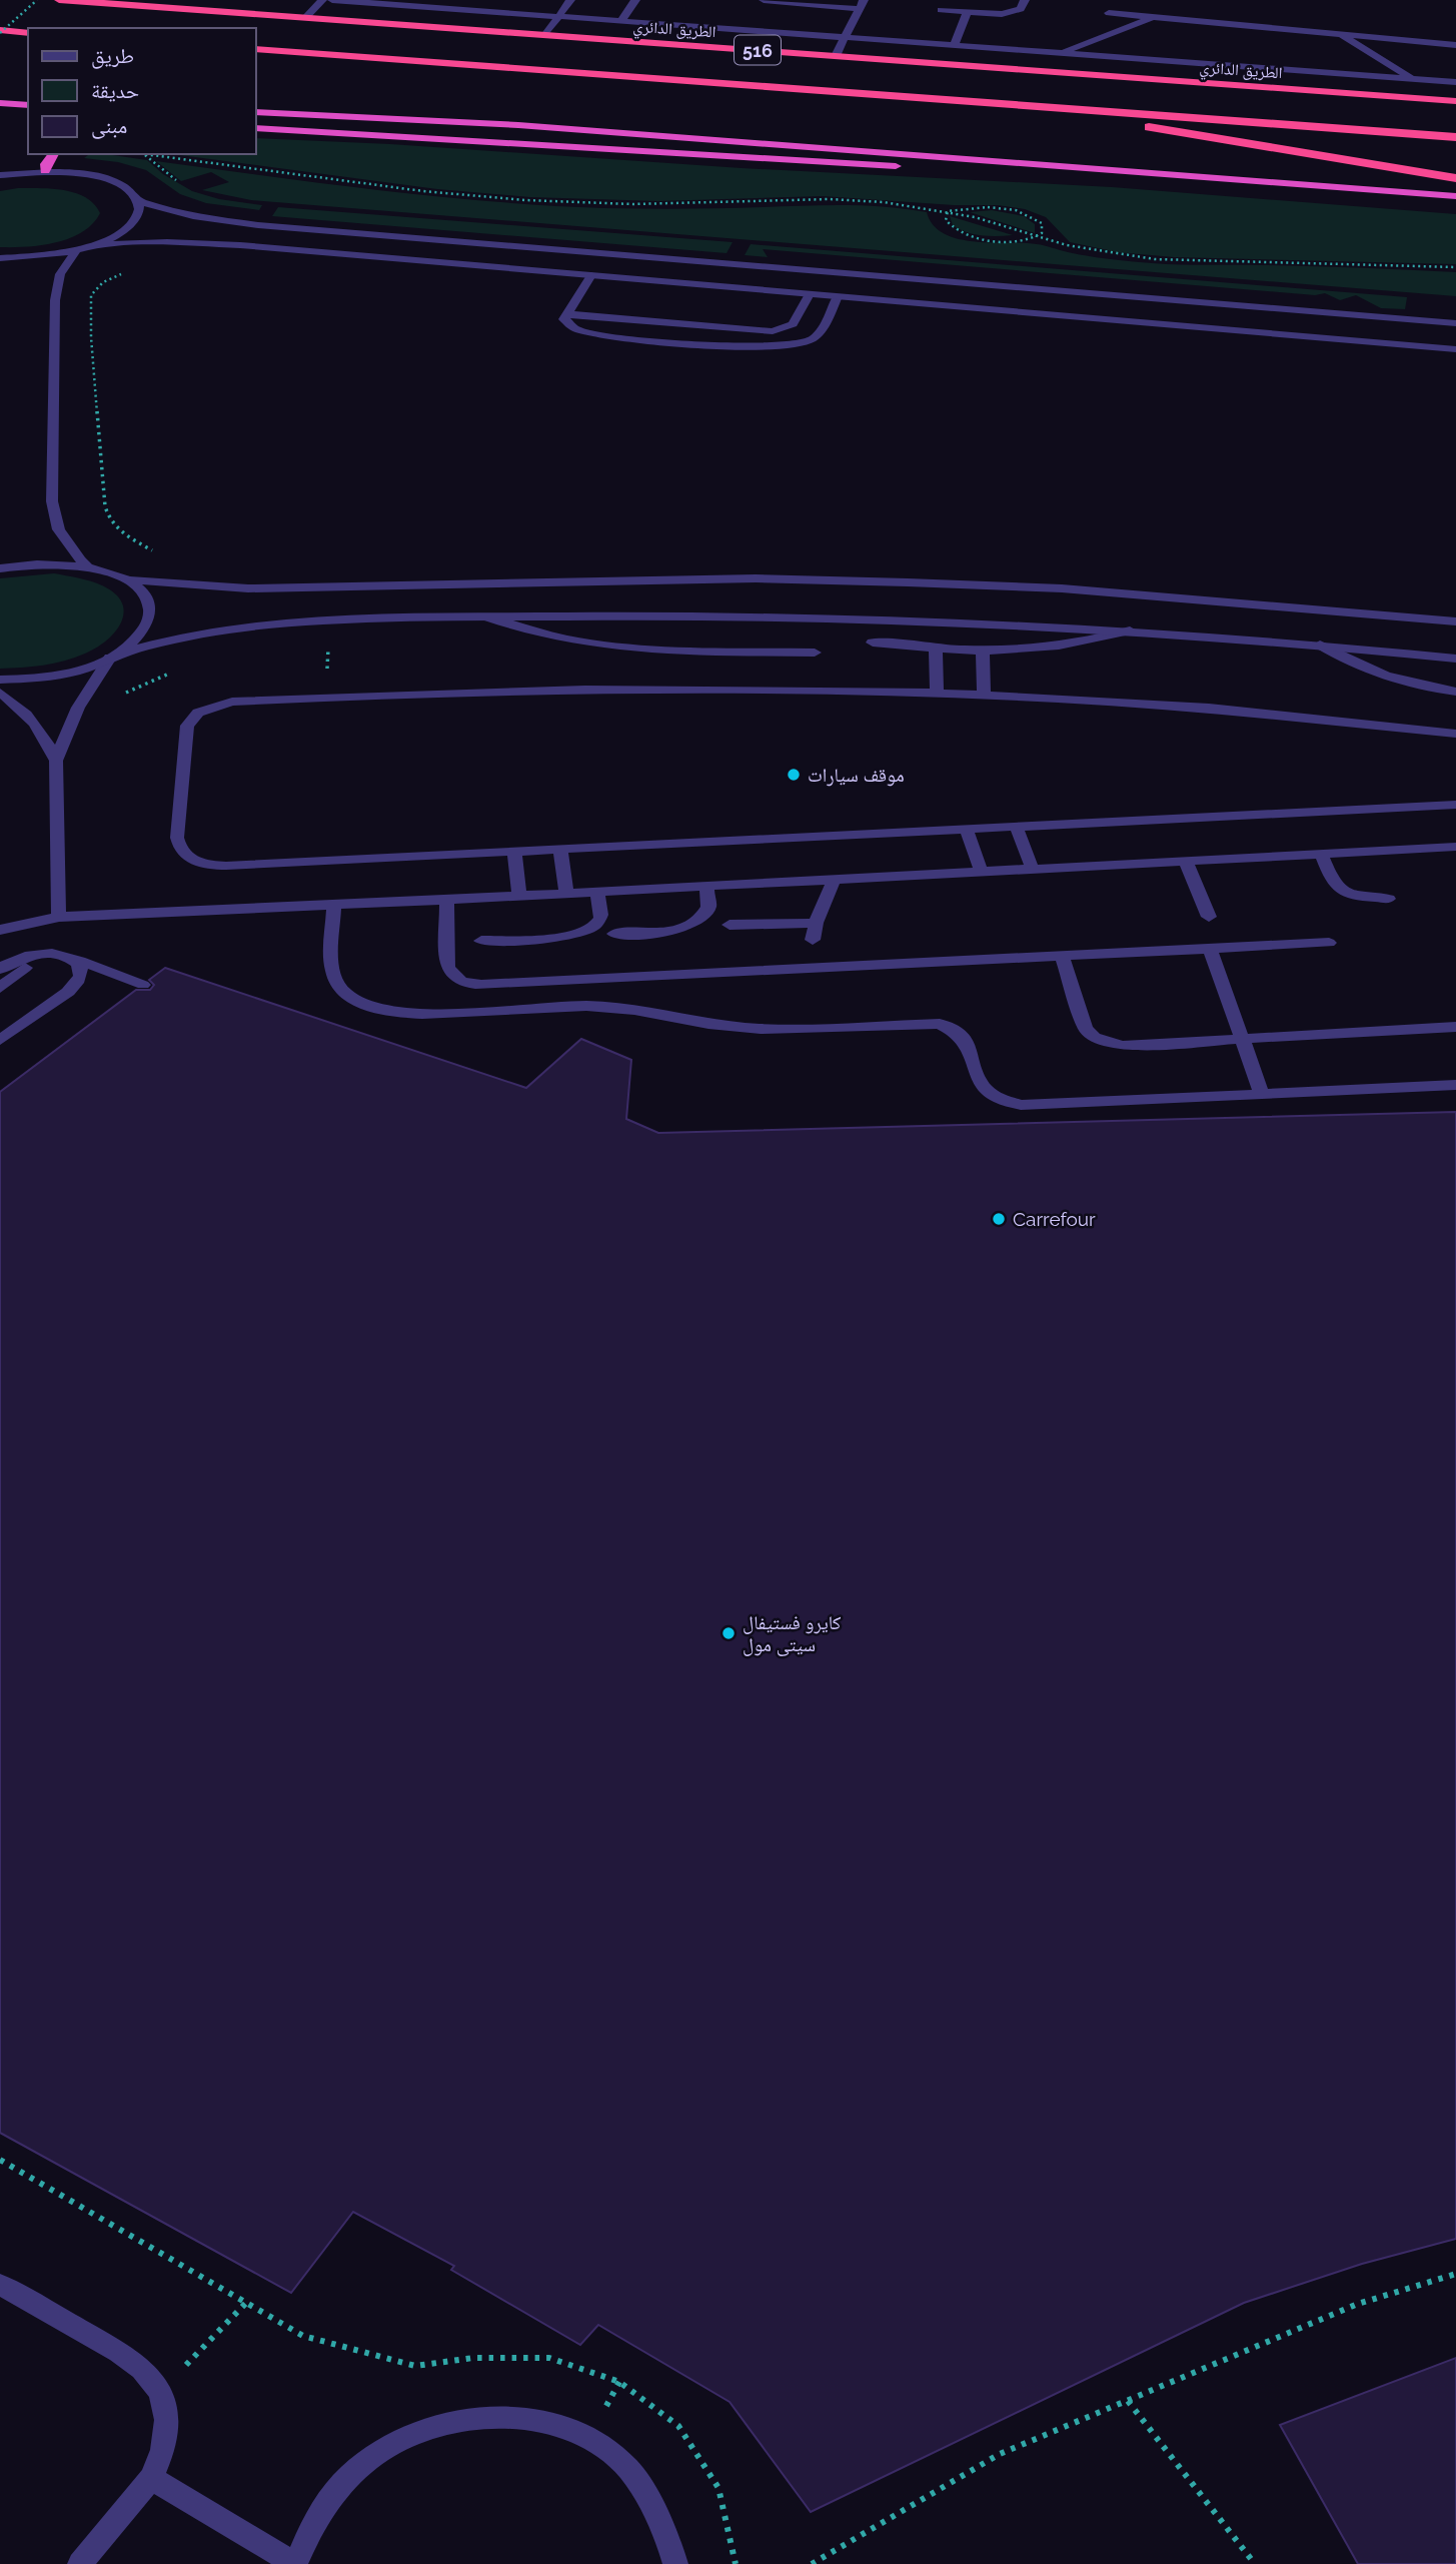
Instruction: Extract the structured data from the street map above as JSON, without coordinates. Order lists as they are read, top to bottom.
{
  "streets": {
    "highway": ["الطريق الدائري", "516"]
  },
  "places": ["موقف سيارات", "Carrefour", "كايرو فستيفال سيتى مول"],
  "legend": ["طريق", "حديقة", "مبنى"]
}
